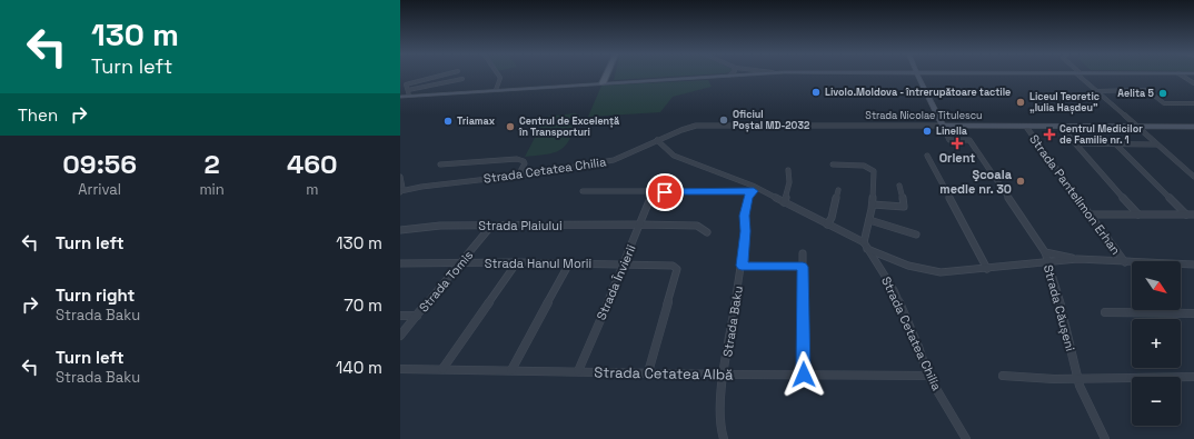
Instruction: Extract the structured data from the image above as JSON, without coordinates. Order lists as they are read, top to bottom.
{
  "streets": {
    "main road": ["Strada Nicolae Titulescu"],
    "street": [
      "Strada Cetatea Chilia",
      "Strada Pantelimon Erhan",
      "Strada Plaiului",
      "Strada Hanul Morii",
      "Strada Tomis",
      "Strada Învierii",
      "Strada Căușeni",
      "Strada Baku",
      "Strada Cetatea Albă"
    ]
  },
  "crossings": [
    ["Strada Nicolae Titulescu", "Strada Cetatea Chilia"],
    ["Strada Nicolae Titulescu", "Strada Pantelimon Erhan"],
    ["Strada Nicolae Titulescu", "Strada Căușeni"],
    ["Strada Cetatea Chilia", "Strada Cetatea Albă"],
    ["Strada Plaiului", "Strada Tomis"],
    ["Strada Plaiului", "Strada Învierii"],
    ["Strada Hanul Morii", "Strada Tomis"],
    ["Strada Hanul Morii", "Strada Învierii"],
    ["Strada Hanul Morii", "Strada Cetatea Albă"],
    ["Strada Învierii", "Strada Cetatea Albă"],
    ["Strada Baku", "Strada Cetatea Albă"]
  ],
  "places": {
    "other": [
      "Livolo.Moldova - întrerupătoare tactile",
      "Aelita 5",
      "Liceul Teoretic „Iulia Hașdeu”",
      "Oficiul Poștal MD-2032",
      "Triamax",
      "Centrul de Excelență în Transporturi",
      "Linella",
      "Şcoala medie nr. 30"
    ],
    "health": ["Centrul Medicilor de Familie nr. 1", "Orient"]
  },
  "north": "bottom right",
  "page": {
    "turn": ["130 m", "Turn left"],
    "then": "Then",
    "eta": [
      "09:56",
      "Arrival",
      "2",
      "min",
      "460",
      "m"
    ],
    "list": [
      {
        "name": "Turn left",
        "value": "130 m"
      },
      {
        "name": "Turn right",
        "note": "Strada Baku",
        "value": "70 m"
      },
      {
        "name": "Turn left",
        "note": "Strada Baku",
        "value": "140 m"
      }
    ],
    "map_buttons": ["+", "−"]
  }
}
